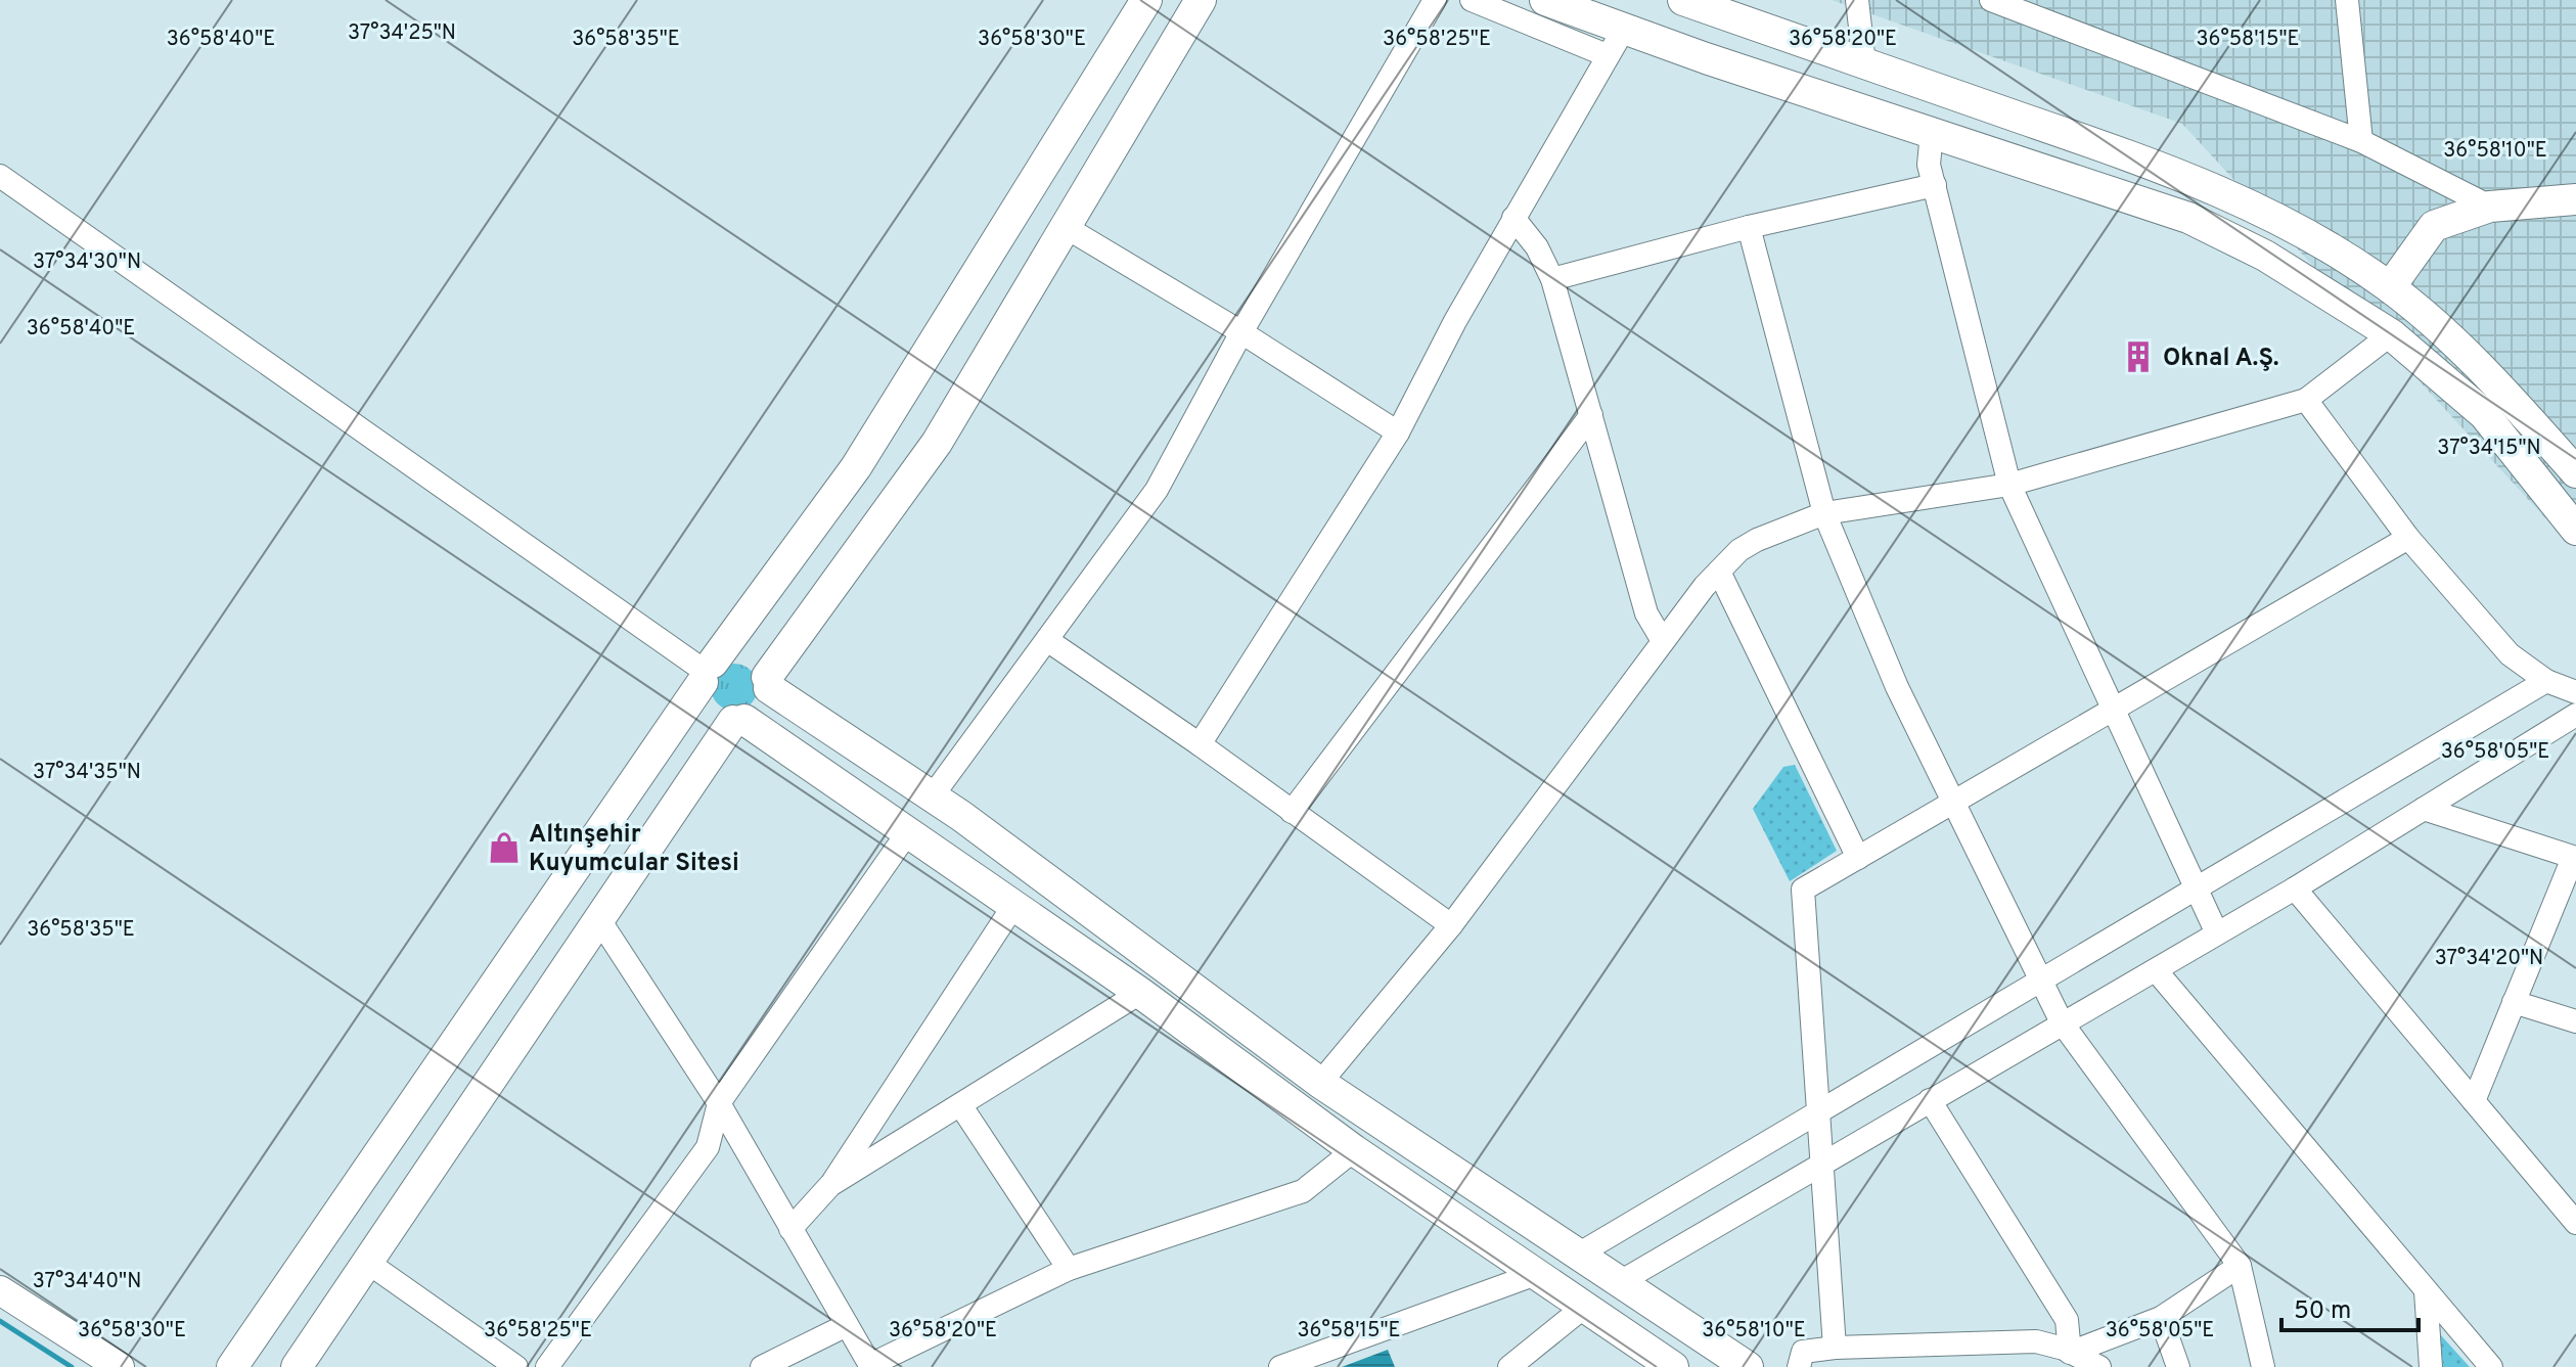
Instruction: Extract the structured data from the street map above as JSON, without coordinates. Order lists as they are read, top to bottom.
{
  "places": {
    "building": ["Oknal A.Ş."],
    "shop": ["Altınşehir Kuyumcular Sitesi"]
  },
  "scale_bar": "50 m",
  "coordinates": [
    "37°34'25\"N",
    "36°58'40\"E",
    "36°58'35\"E",
    "36°58'30\"E",
    "36°58'25\"E",
    "36°58'20\"E",
    "36°58'15\"E",
    "36°58'10\"E",
    "37°34'30\"N",
    "37°34'15\"N",
    "36°58'05\"E",
    "37°34'35\"N",
    "37°34'20\"N",
    "37°34'40\"N"
  ]
}
